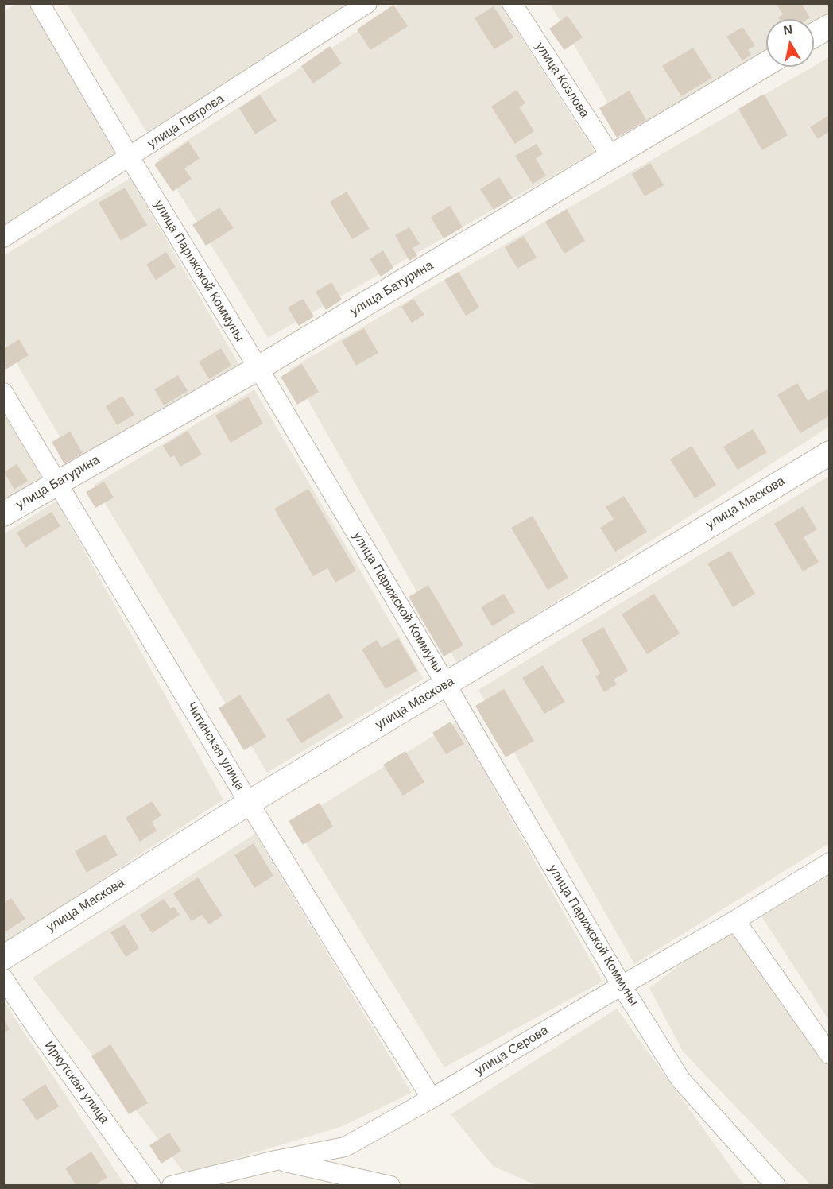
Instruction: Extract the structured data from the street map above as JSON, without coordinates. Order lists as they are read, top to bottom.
{
  "streets": {
    "street": [
      "улица Козлова",
      "улица Петрова",
      "улица Парижской Коммуны",
      "улица Батурина",
      "улица Маскова",
      "Читинская улица",
      "улица Серова",
      "Иркутская улица"
    ]
  },
  "crossings": [
    ["улица Козлова", "улица Батурина"],
    ["улица Петрова", "улица Парижской Коммуны"],
    ["улица Парижской Коммуны", "улица Батурина"],
    ["улица Парижской Коммуны", "улица Маскова"],
    ["улица Парижской Коммуны", "улица Серова"],
    ["улица Батурина", "Читинская улица"],
    ["улица Маскова", "Читинская улица"],
    ["Читинская улица", "улица Серова"]
  ],
  "north": "top"
}
